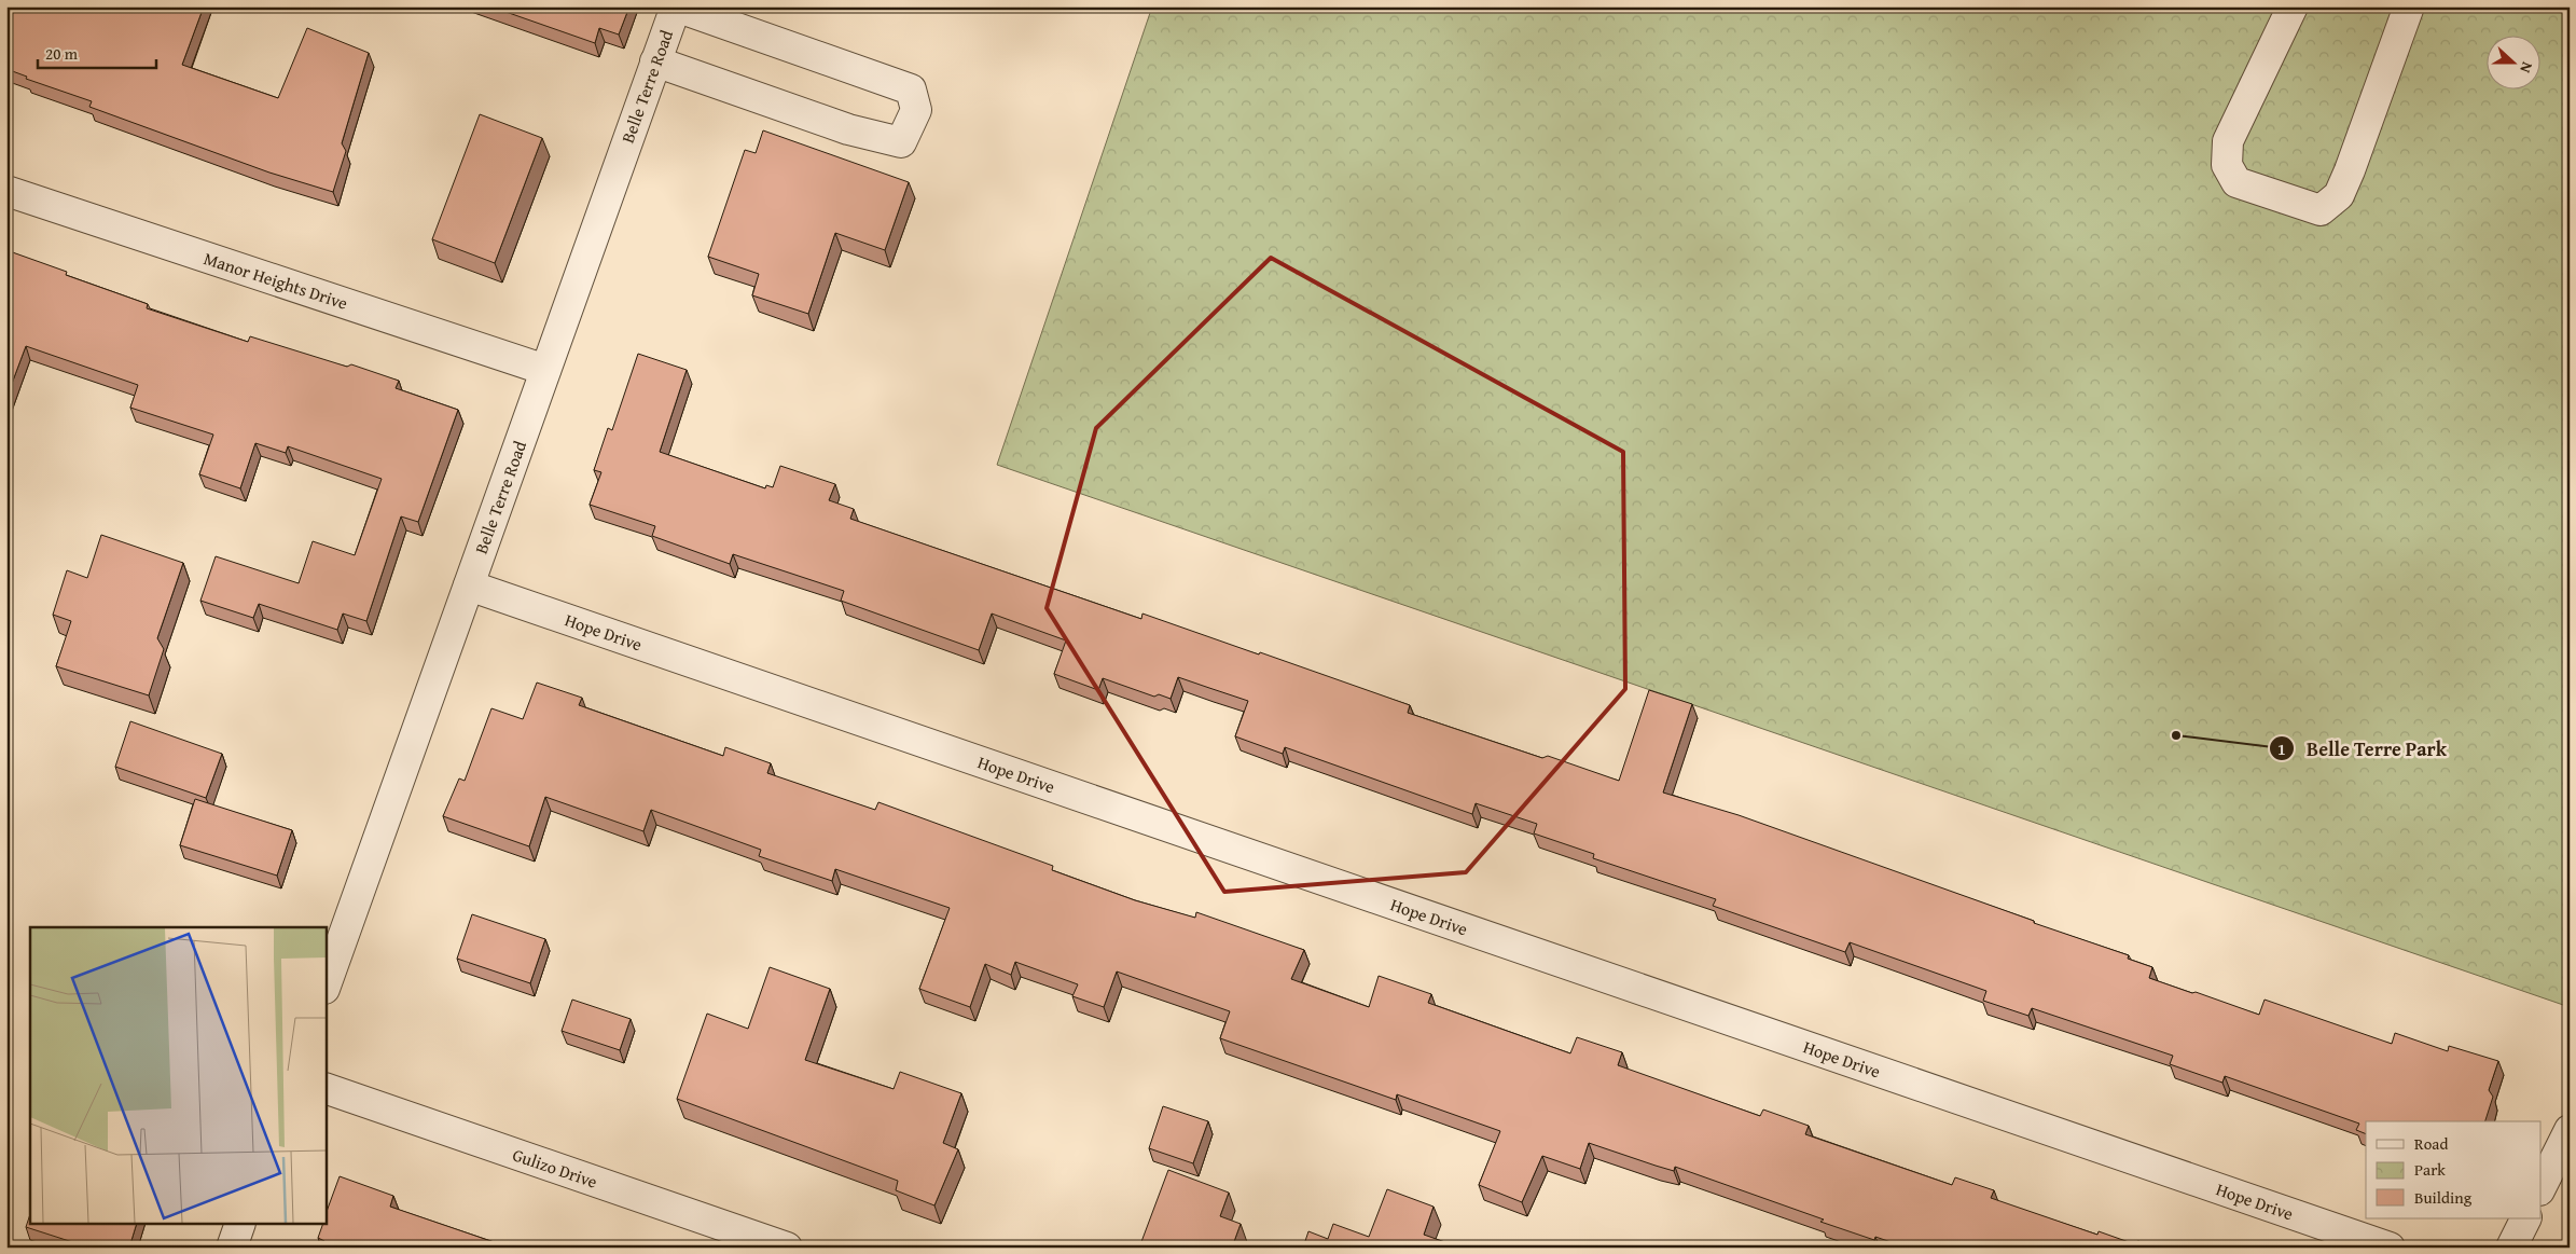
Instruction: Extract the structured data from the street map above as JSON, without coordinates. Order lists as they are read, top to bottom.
{
  "streets": {
    "street": [
      "Belle Terre Road",
      "Manor Heights Drive",
      "Hope Drive",
      "Gulizo Drive"
    ]
  },
  "crossings": [
    ["Belle Terre Road", "Manor Heights Drive"],
    ["Belle Terre Road", "Hope Drive"]
  ],
  "places": ["Belle Terre Park"],
  "legend": ["Road", "Park", "Building"],
  "scale_bar": "20 m",
  "north": "right"
}
